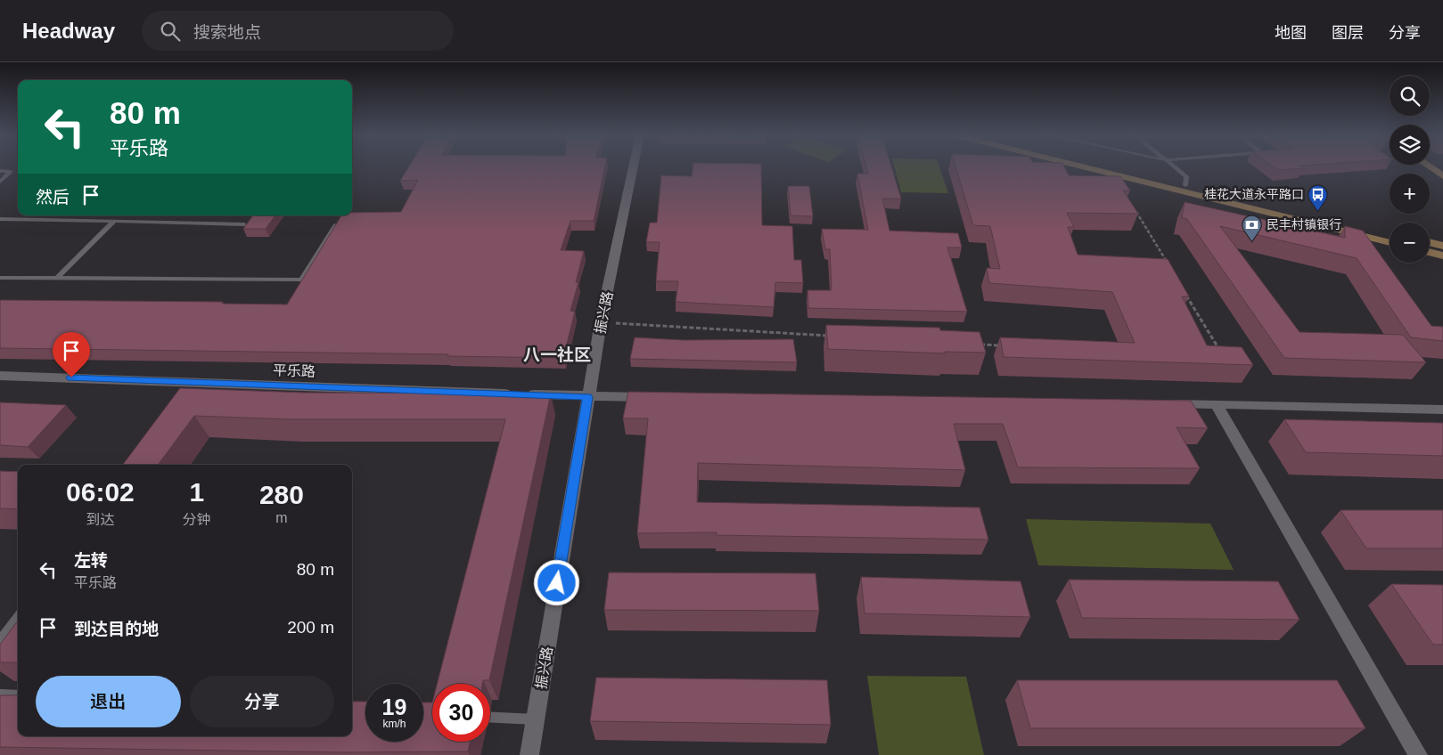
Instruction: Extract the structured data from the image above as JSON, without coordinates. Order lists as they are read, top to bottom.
{
  "streets": {
    "street": ["振兴路", "平乐路"]
  },
  "crossings": [
    ["振兴路", "平乐路"]
  ],
  "districts": ["八一社区"],
  "places": {
    "bus stop": ["桂花大道永平路口"],
    "bank": ["民丰村镇银行"]
  },
  "page": {
    "header": "Headway",
    "search": "搜索地点",
    "nav": ["地图", "图层", "分享"],
    "map_buttons": ["+", "−"],
    "turn": ["80 m", "平乐路"],
    "then": "然后",
    "eta": [
      "06:02",
      "到达",
      "1",
      "分钟",
      "280",
      "m"
    ],
    "list": [
      {
        "name": "左转",
        "note": "平乐路",
        "value": "80 m"
      },
      {
        "name": "到达目的地",
        "value": "200 m"
      }
    ],
    "buttons": ["退出", "分享"],
    "speed": "19 km/h",
    "limit": "30"
  }
}
